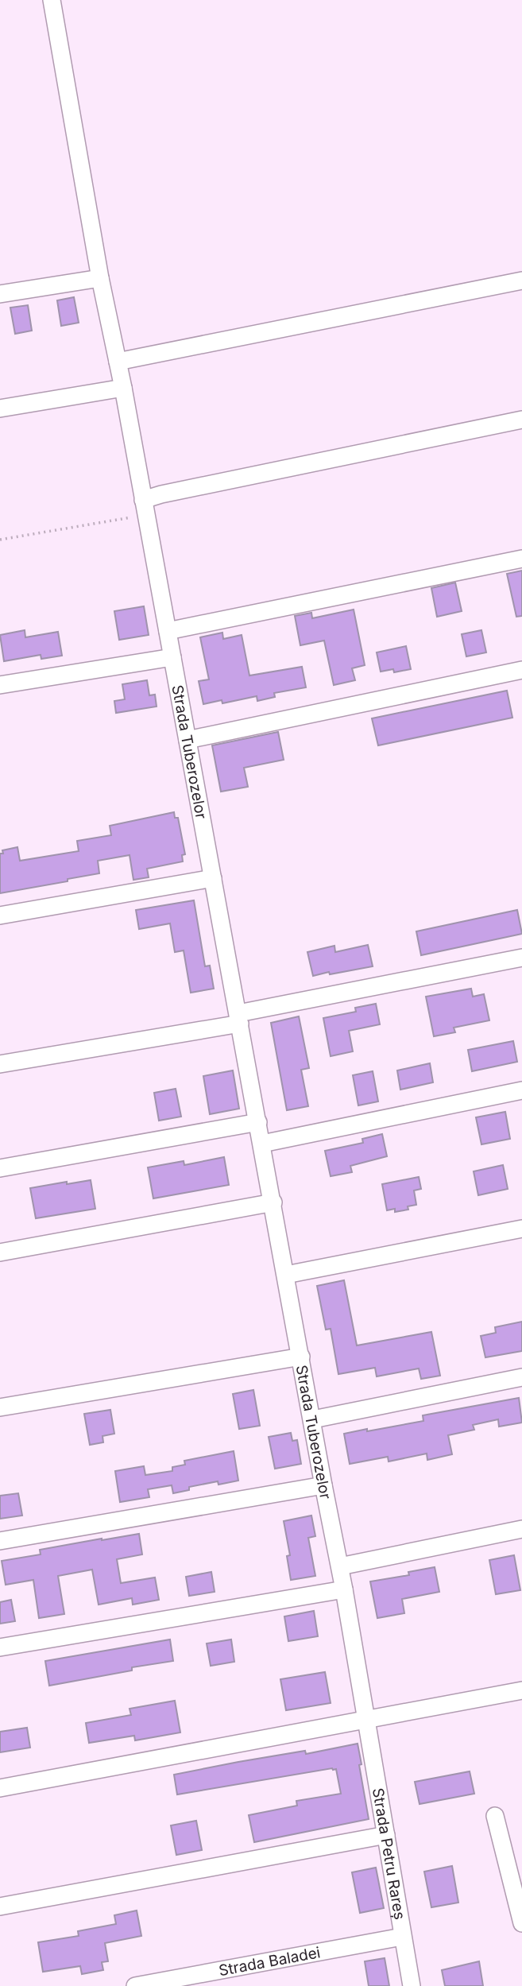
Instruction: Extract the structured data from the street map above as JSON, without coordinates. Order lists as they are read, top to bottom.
{
  "streets": {
    "street": ["Strada Tuberozelor", "Strada Petru Rareș", "Strada Baladei"]
  },
  "crossings": [
    ["Strada Tuberozelor", "Strada Petru Rareș"],
    ["Strada Petru Rareș", "Strada Baladei"]
  ]
}
